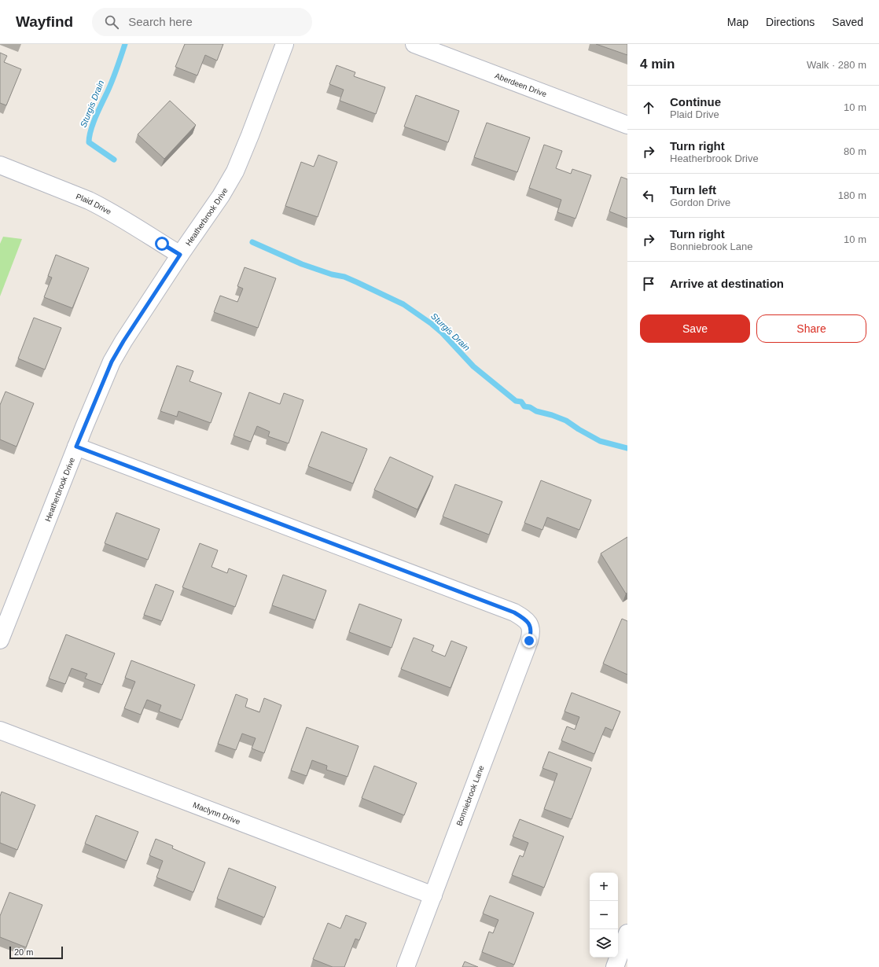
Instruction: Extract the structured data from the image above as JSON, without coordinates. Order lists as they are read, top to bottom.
{
  "streets": {
    "street": [
      "Aberdeen Drive",
      "Plaid Drive",
      "Heatherbrook Drive",
      "Bonniebrook Lane",
      "Maclynn Drive"
    ]
  },
  "crossings": [
    ["Plaid Drive", "Heatherbrook Drive"],
    ["Heatherbrook Drive", "Bonniebrook Lane"],
    ["Bonniebrook Lane", "Maclynn Drive"]
  ],
  "water": ["Sturgis Drain"],
  "scale_bar": "20 m",
  "page": {
    "header": "Wayfind",
    "search": "Search here",
    "nav": ["Map", "Directions", "Saved"],
    "heading": ["4 min", "Walk · 280 m"],
    "list": [
      ["Continue", "Plaid Drive", "10 m"],
      ["Turn right", "Heatherbrook Drive", "80 m"],
      ["Turn left", "Gordon Drive", "180 m"],
      ["Turn right", "Bonniebrook Lane", "10 m"],
      "Arrive at destination"
    ],
    "buttons": ["Save", "Share"],
    "map_buttons": ["+", "−"],
    "scale": "20 m"
  }
}
